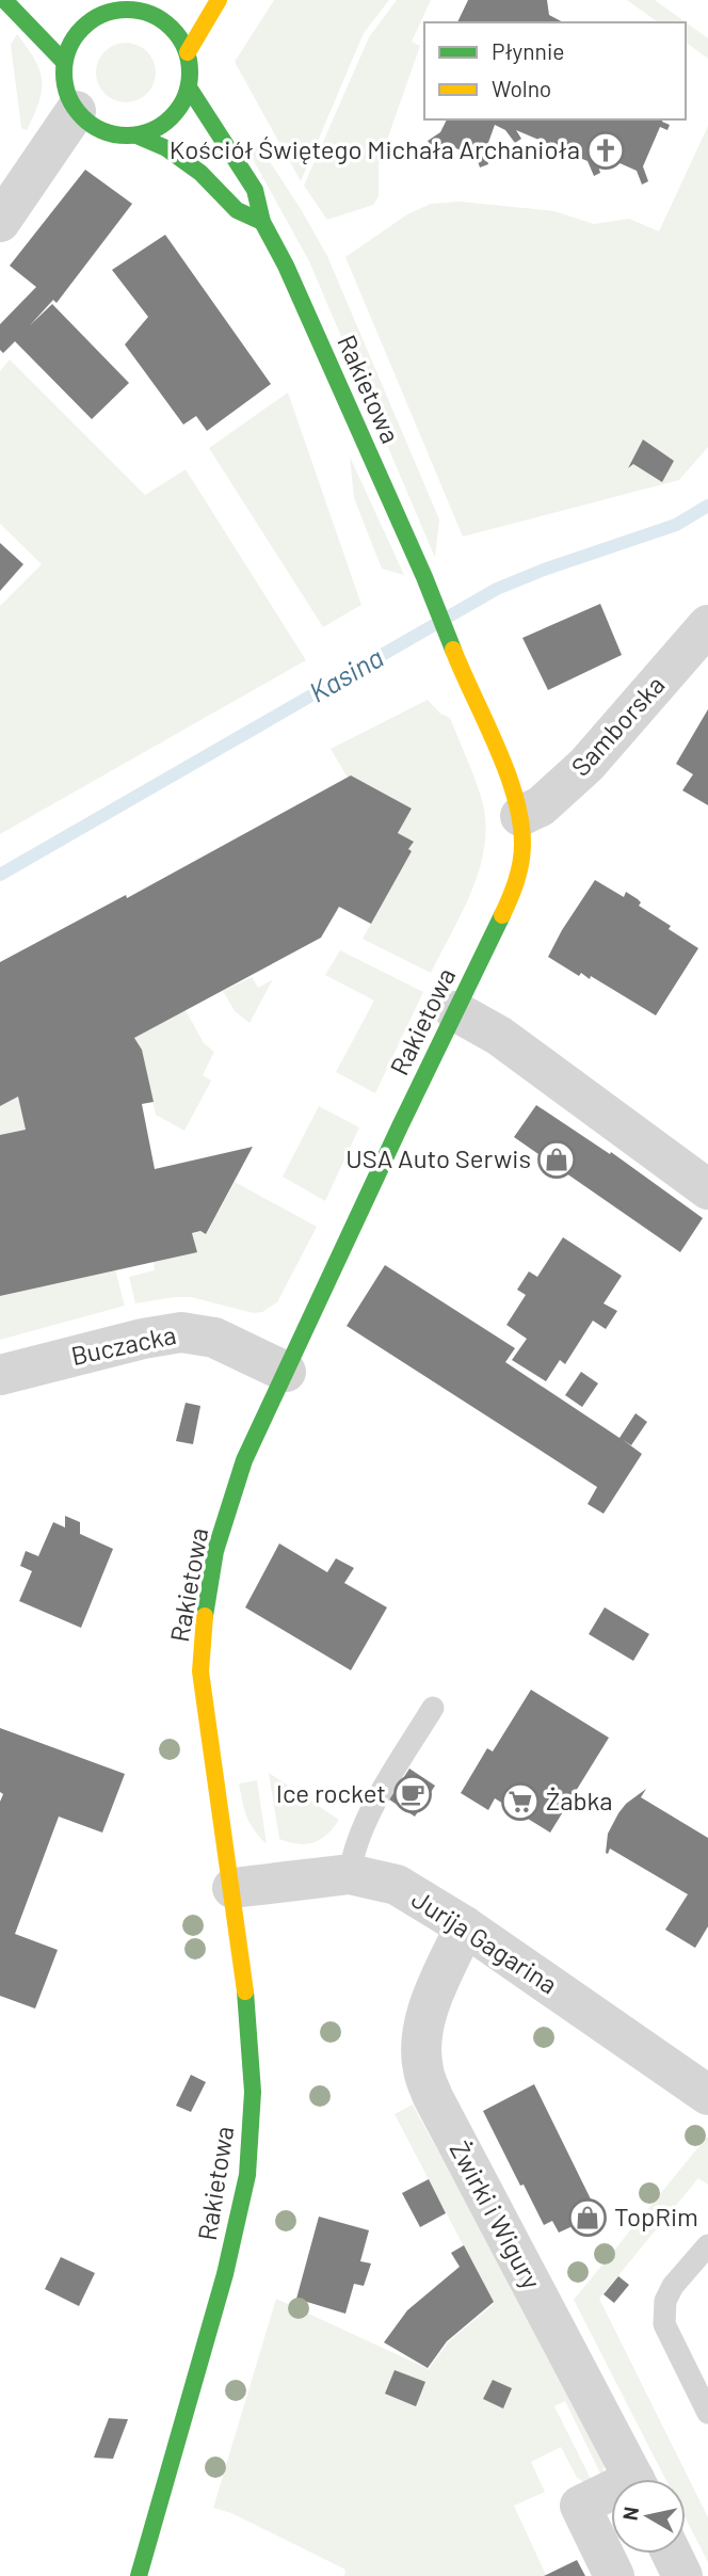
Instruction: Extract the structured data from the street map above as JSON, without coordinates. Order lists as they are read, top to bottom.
{
  "streets": {
    "street": [
      "Rakietowa",
      "Samborska",
      "Buczacka",
      "Jurija Gagarina",
      "Żwirki i Wigury"
    ]
  },
  "crossings": [
    ["Rakietowa", "Samborska"],
    ["Rakietowa", "Buczacka"],
    ["Rakietowa", "Jurija Gagarina"],
    ["Jurija Gagarina", "Żwirki i Wigury"]
  ],
  "water": ["Kasina"],
  "places": {
    "church": ["Kościół Świętego Michała Archanioła"],
    "shop": ["USA Auto Serwis", "TopRim"],
    "cafe": ["Ice rocket"],
    "supermarket": ["Żabka"]
  },
  "legend": ["Płynnie", "Wolno"],
  "north": "left"
}
